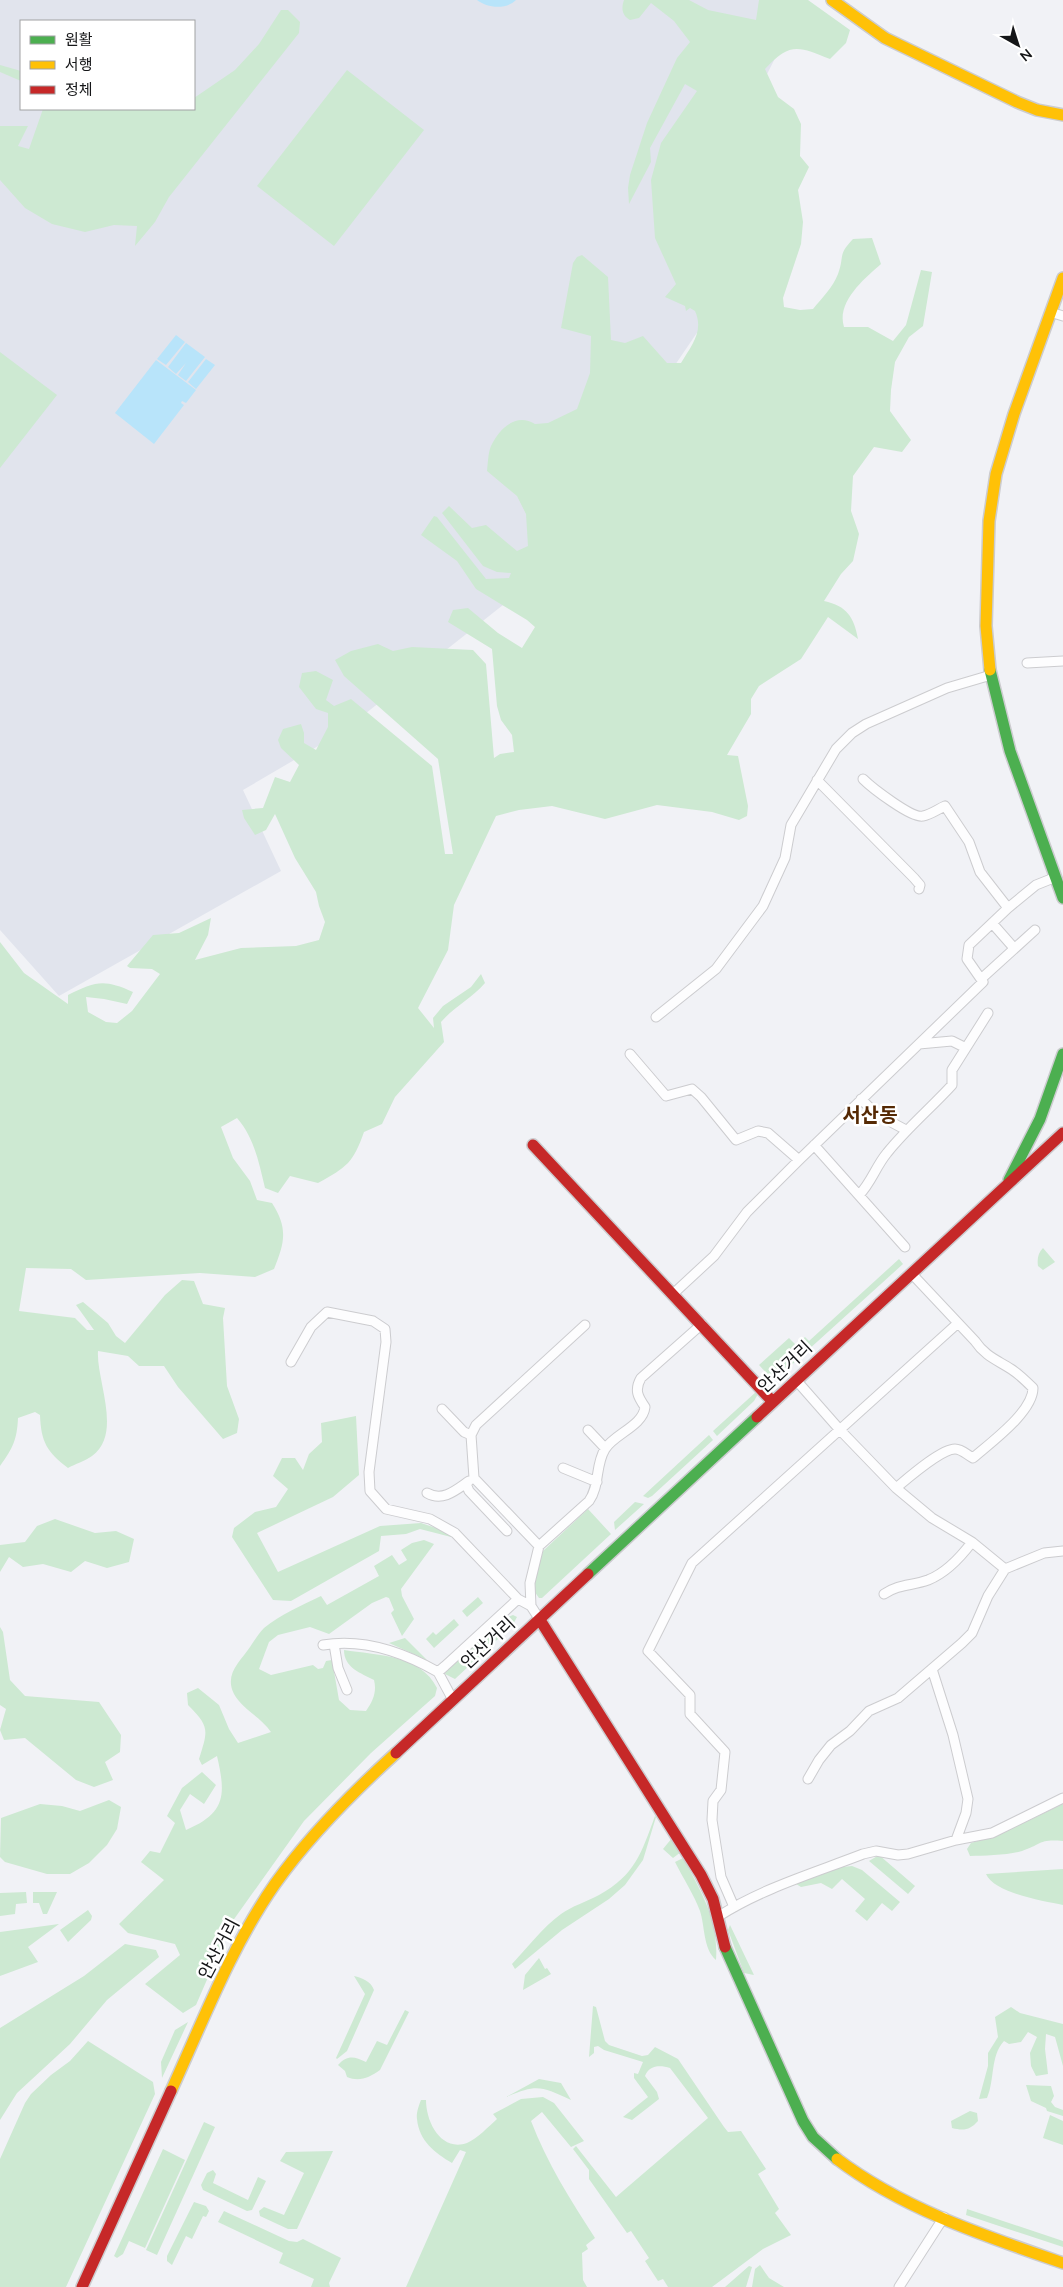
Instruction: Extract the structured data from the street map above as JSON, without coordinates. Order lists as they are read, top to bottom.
{
  "streets": {
    "main road": ["안산거리"]
  },
  "districts": ["서산동"],
  "legend": ["원활", "서행", "정체"],
  "north": "bottom right"
}
